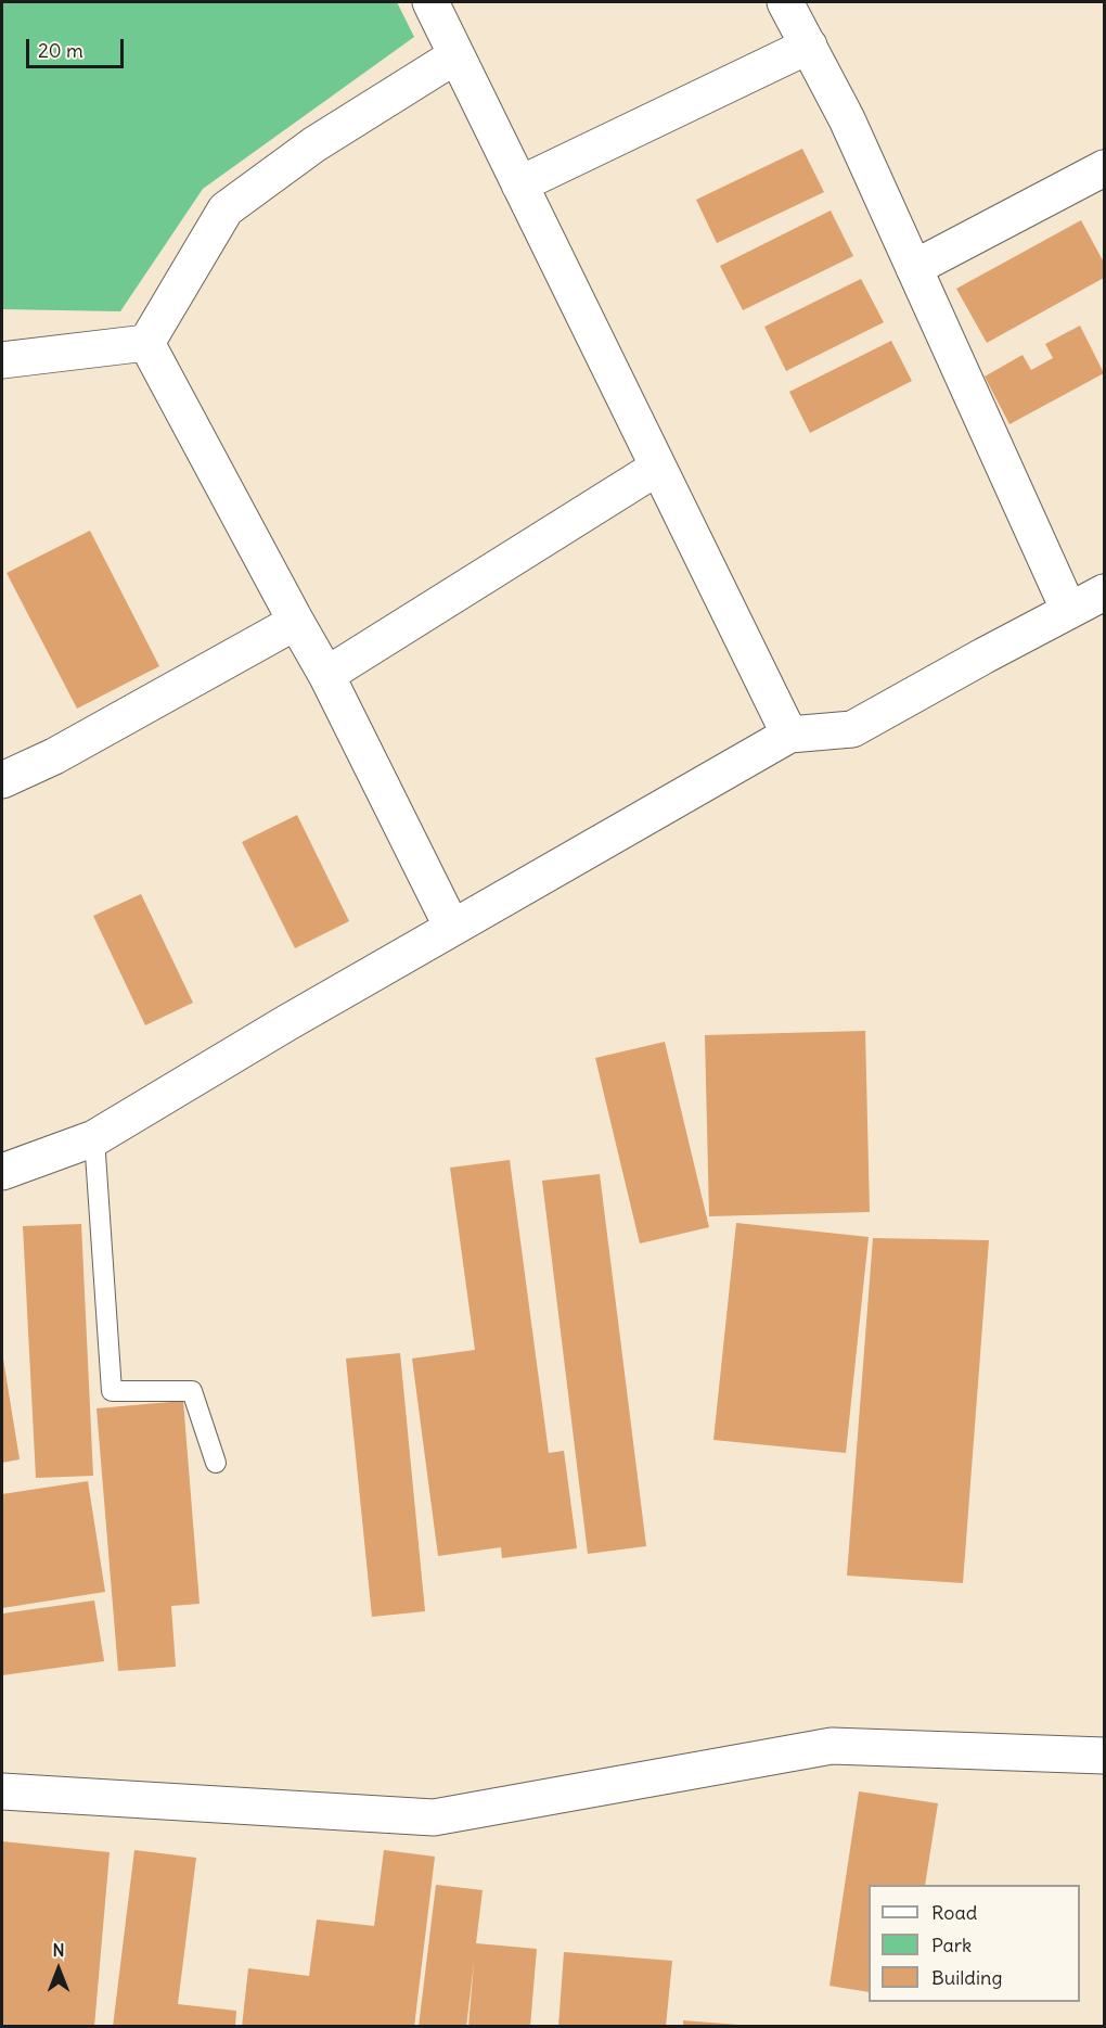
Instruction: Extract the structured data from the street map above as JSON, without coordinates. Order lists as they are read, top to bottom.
{
  "legend": ["Road", "Park", "Building"],
  "scale_bar": "20 m",
  "north": "top"
}
